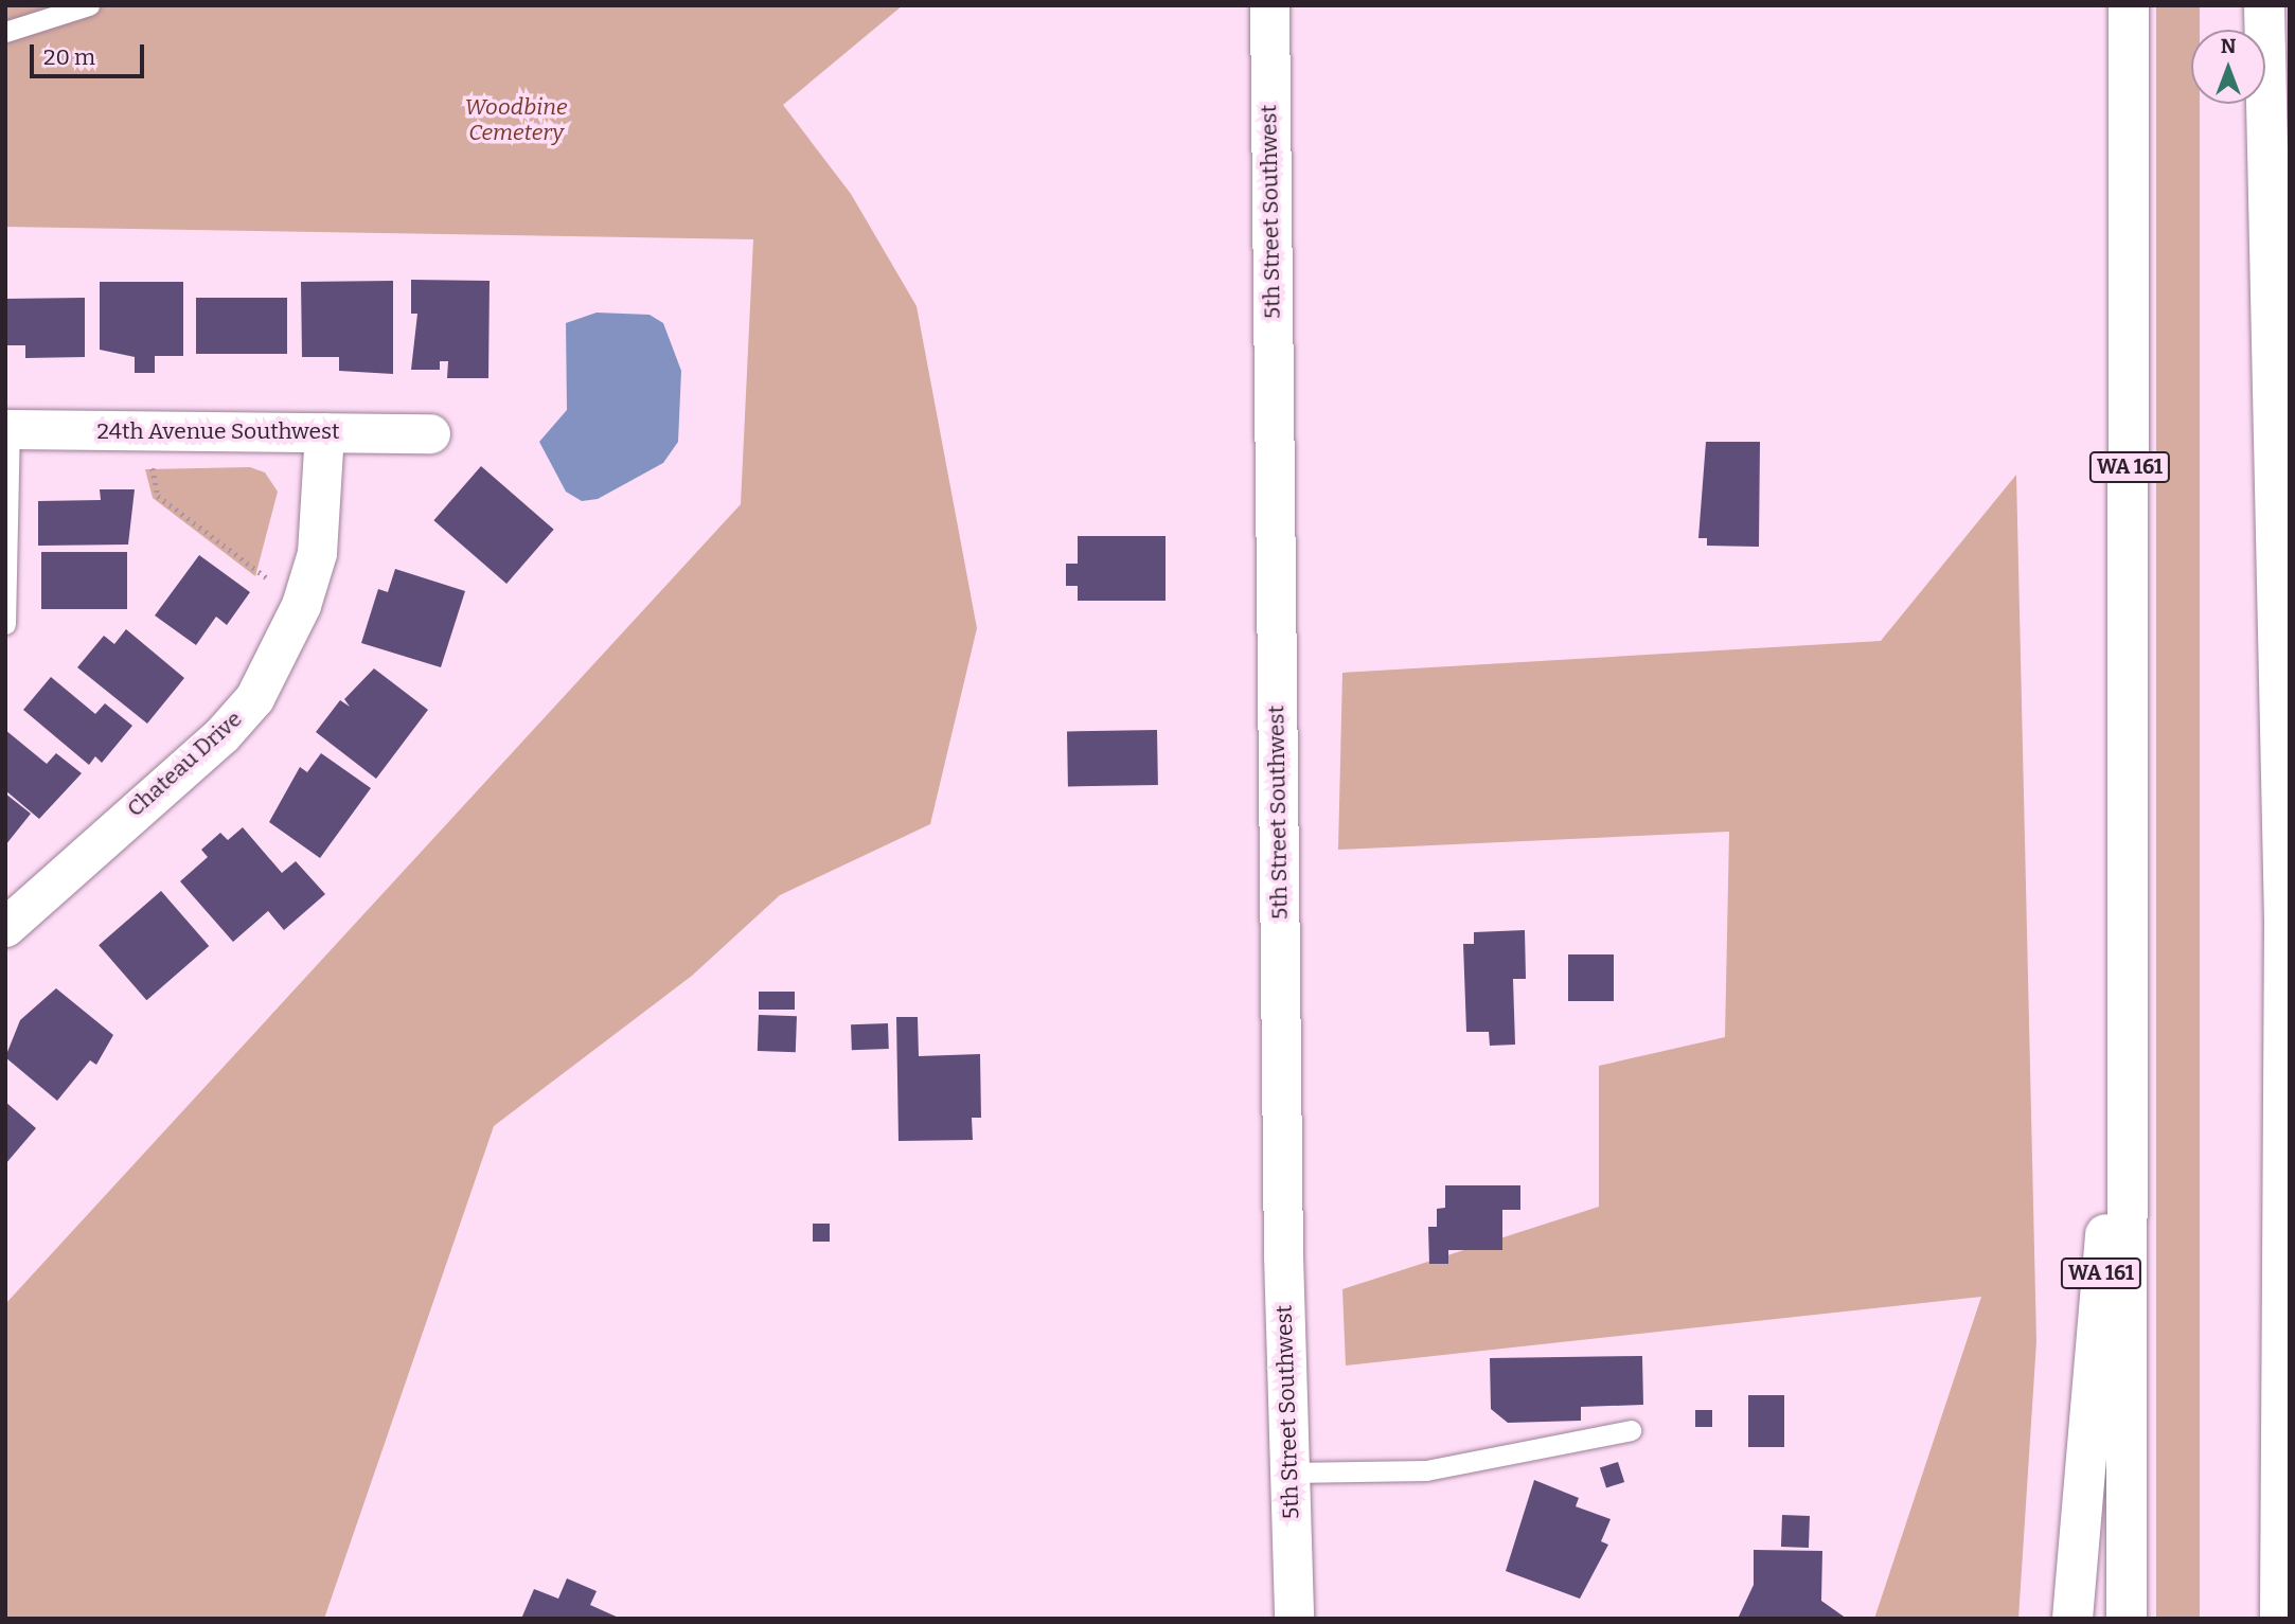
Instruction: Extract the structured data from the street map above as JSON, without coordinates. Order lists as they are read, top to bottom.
{
  "streets": {
    "highway": ["WA 161"],
    "street": ["5th Street Southwest", "24th Avenue Southwest", "Chateau Drive"]
  },
  "crossings": [
    ["24th Avenue Southwest", "Chateau Drive"]
  ],
  "parks": ["Woodbine Cemetery"],
  "scale_bar": "20 m",
  "north": "top"
}
